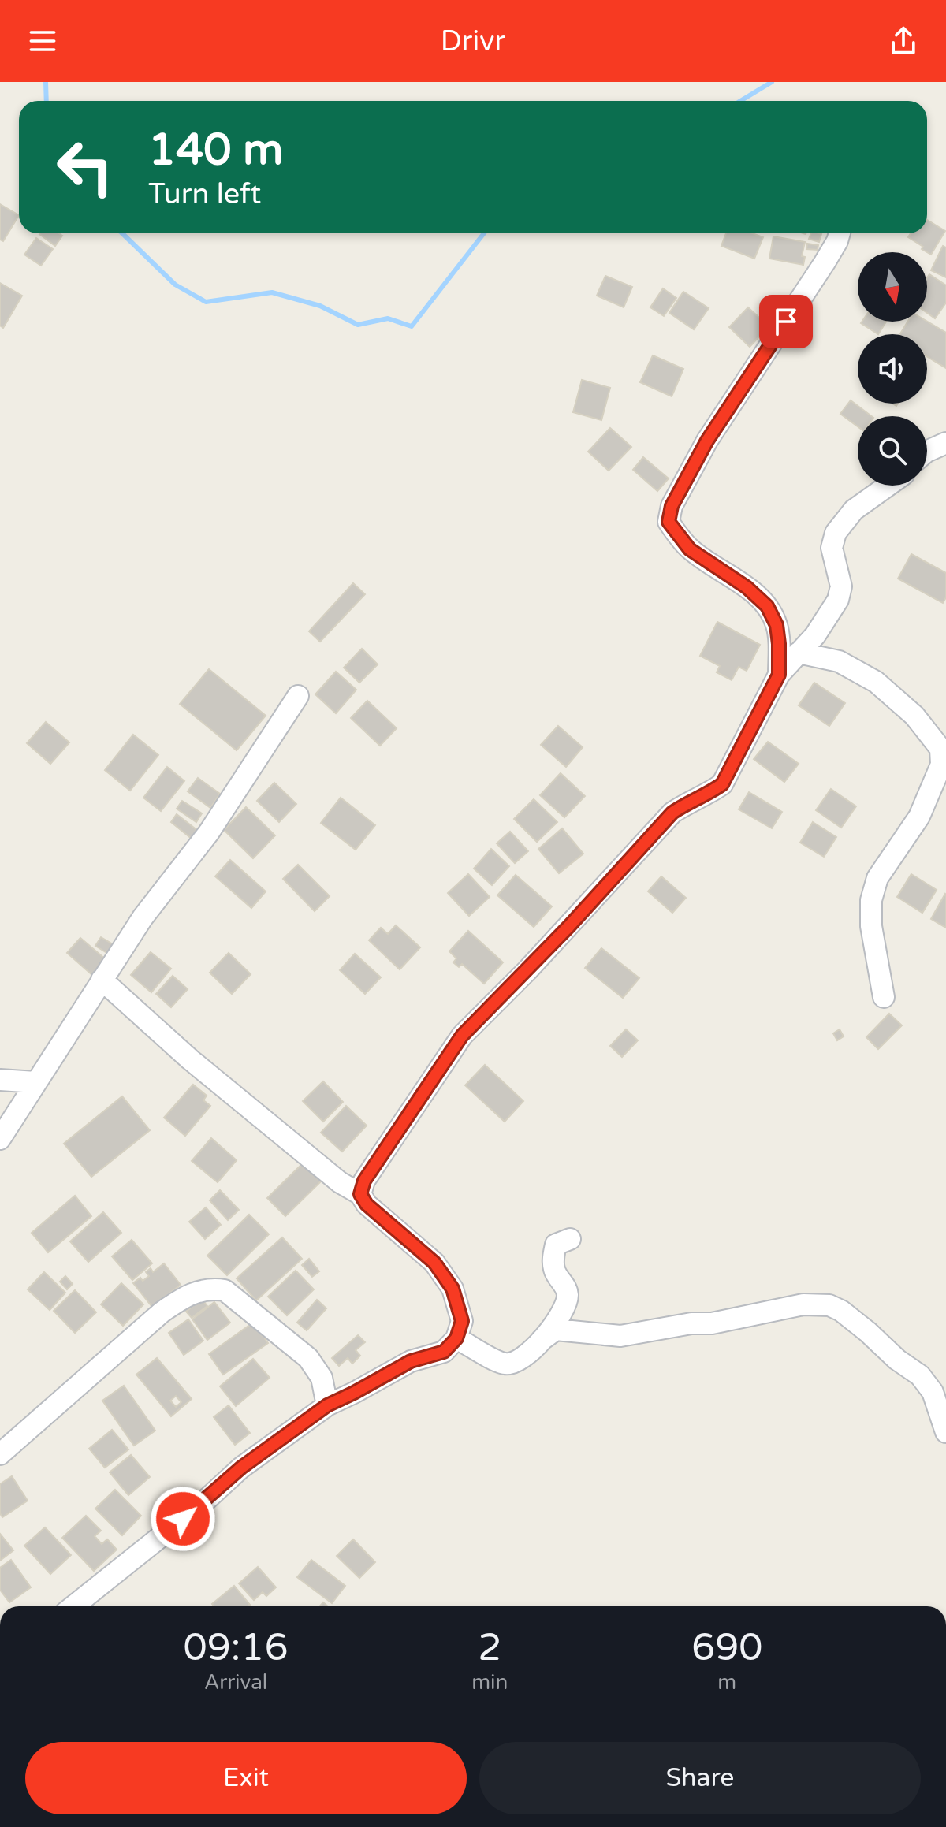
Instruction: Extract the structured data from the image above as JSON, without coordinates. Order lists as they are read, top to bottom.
{
  "north": "bottom",
  "page": {
    "header": "Drivr",
    "turn": ["140 m", "Turn left"],
    "eta": [
      "09:16",
      "Arrival",
      "2",
      "min",
      "690",
      "m"
    ],
    "buttons": ["Exit", "Share"]
  }
}
